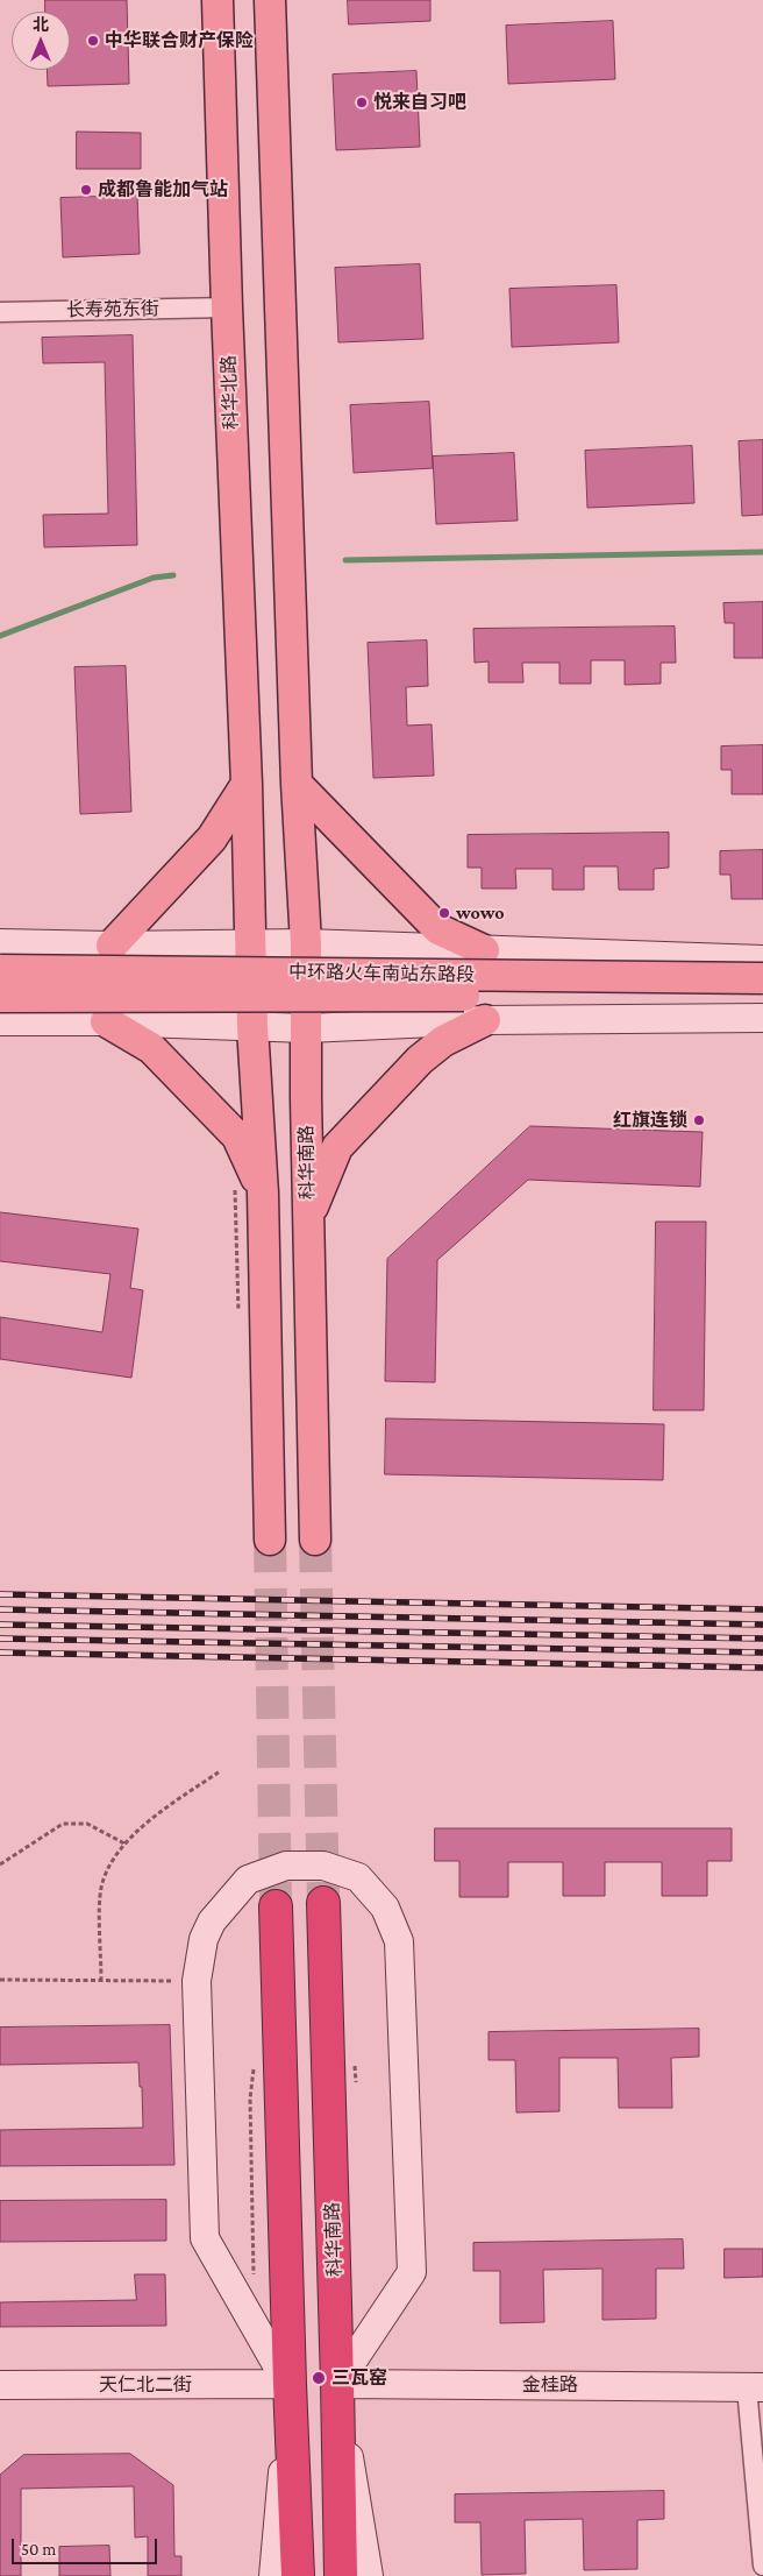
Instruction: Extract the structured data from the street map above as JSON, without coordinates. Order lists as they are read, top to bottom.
{
  "streets": {
    "highway": ["科华南路"],
    "main road": ["科华北路", "中环路火车南站东路段"],
    "street": ["长寿苑东街", "天仁北二街", "金桂路"]
  },
  "crossings": [
    ["长寿苑东街", "科华北路"],
    ["科华南路", "金桂路"]
  ],
  "places": [
    "中华联合财产保险",
    "悦来自习吧",
    "成都鲁能加气站",
    "wowo",
    "红旗连锁",
    "三瓦窑"
  ],
  "scale_bar": "50 m",
  "north": "top"
}
